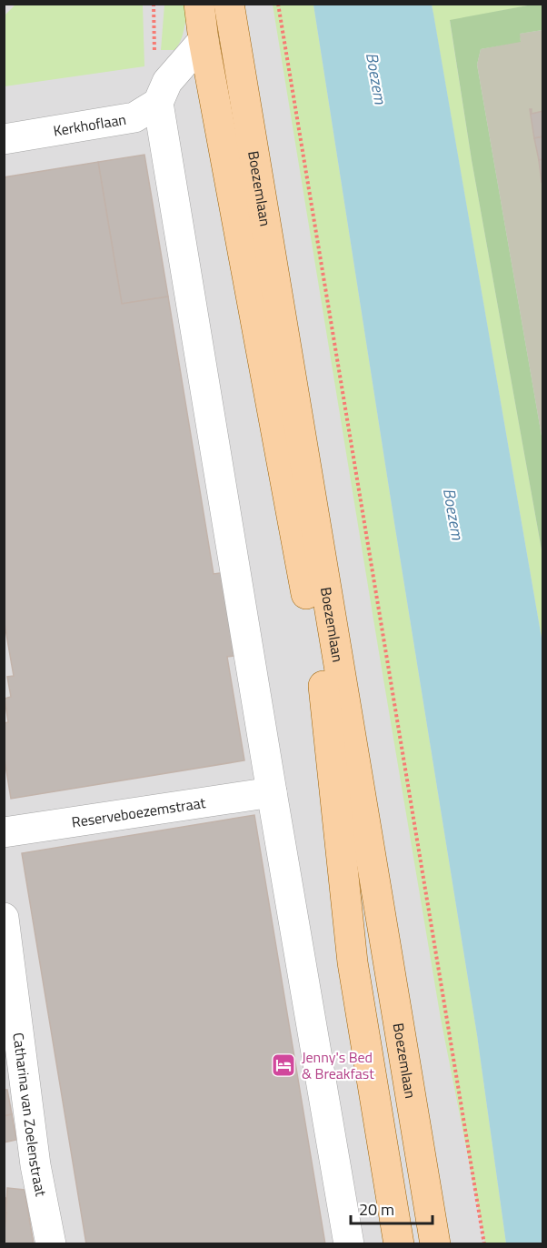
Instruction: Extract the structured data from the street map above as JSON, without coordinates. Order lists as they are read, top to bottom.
{
  "streets": {
    "main road": ["Boezemlaan"],
    "street": ["Kerkhoflaan", "Reserveboezemstraat", "Catharina van Zoelenstraat"]
  },
  "water": ["Boezem"],
  "places": {
    "hotel": ["Jenny's Bed & Breakfast"]
  },
  "scale_bar": "20 m"
}
